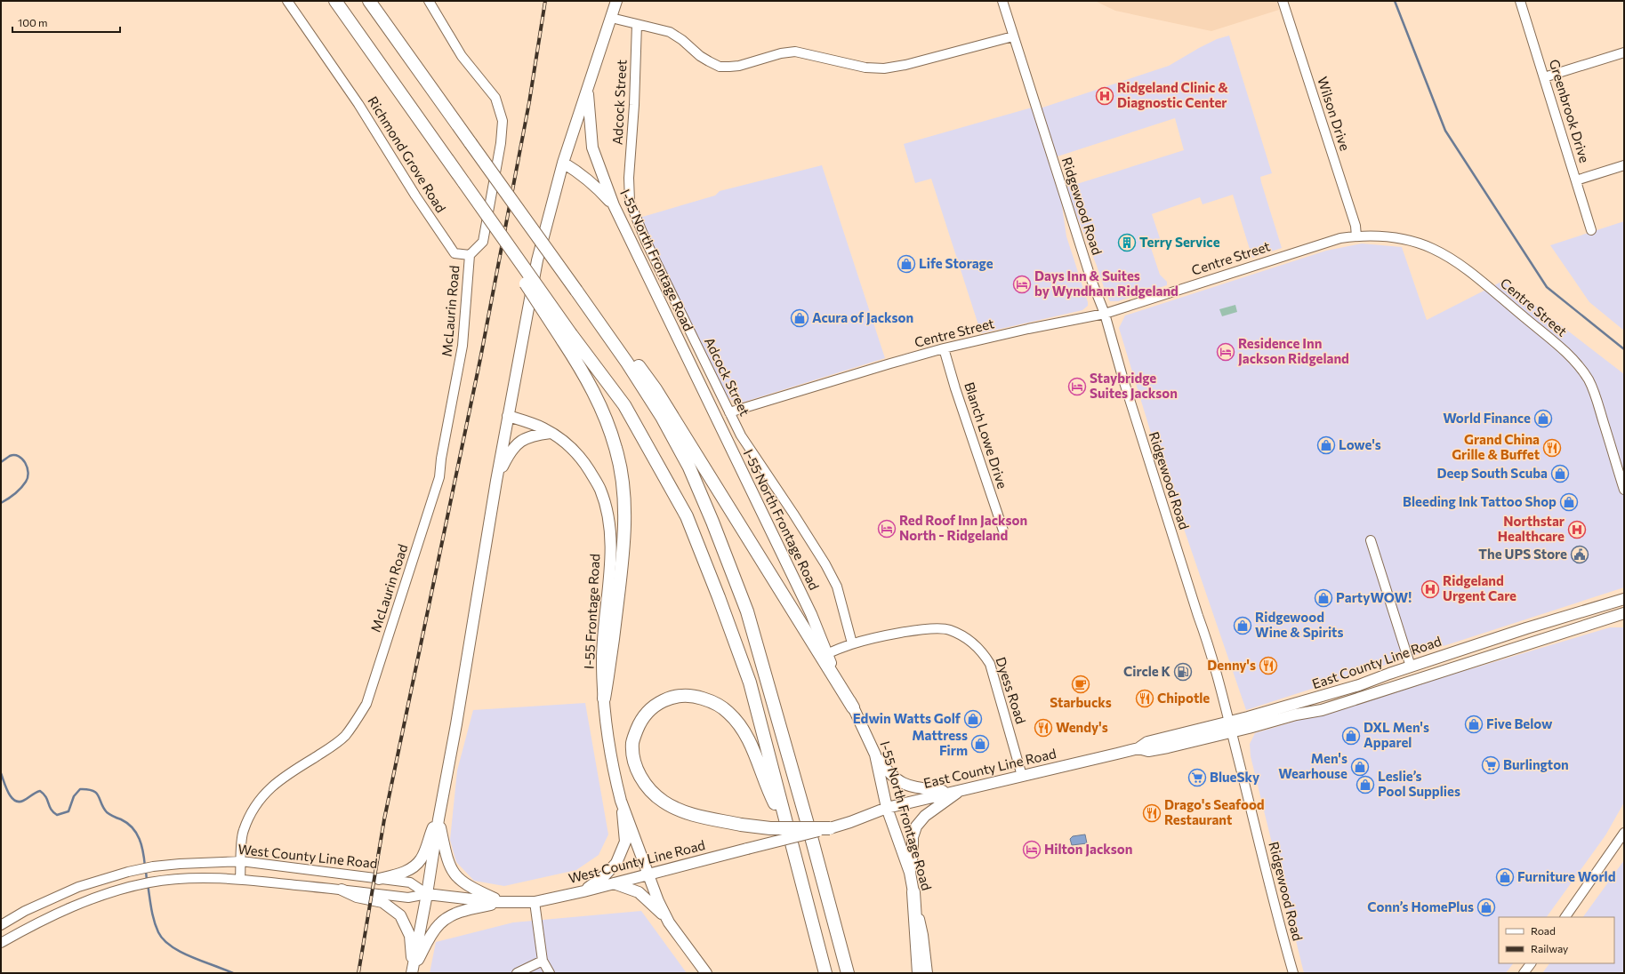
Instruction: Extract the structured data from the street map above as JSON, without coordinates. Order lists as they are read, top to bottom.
{
  "streets": {
    "main road": [
      "I-55 North Frontage Road",
      "I-55 Frontage Road",
      "East County Line Road",
      "West County Line Road"
    ],
    "street": [
      "Adcock Street",
      "Greenbrook Drive",
      "Wilson Drive",
      "Richmond Grove Road",
      "Ridgewood Road",
      "Centre Street",
      "McLaurin Road",
      "Blanch Lowe Drive",
      "Dyess Road"
    ]
  },
  "crossings": [
    ["Adcock Street", "Centre Street"],
    ["Adcock Street", "Dyess Road"],
    ["Wilson Drive", "Centre Street"],
    ["Richmond Grove Road", "McLaurin Road"],
    ["Ridgewood Road", "Centre Street"],
    ["Ridgewood Road", "East County Line Road"],
    ["Centre Street", "Blanch Lowe Drive"],
    ["I-55 North Frontage Road", "East County Line Road"],
    ["I-55 North Frontage Road", "Dyess Road"],
    ["McLaurin Road", "West County Line Road"],
    ["I-55 Frontage Road", "West County Line Road"],
    ["East County Line Road", "Dyess Road"],
    ["East County Line Road", "West County Line Road"]
  ],
  "places": {
    "hospital": ["Ridgeland Clinic & Diagnostic Center", "Northstar Healthcare", "Ridgeland Urgent Care"],
    "building": ["Terry Service"],
    "shop": [
      "Life Storage",
      "Acura of Jackson",
      "World Finance",
      "Lowe's",
      "Deep South Scuba",
      "Bleeding Ink Tattoo Shop",
      "PartyWOW!",
      "Ridgewood Wine & Spirits",
      "Edwin Watts Golf",
      "Five Below",
      "DXL Men's Apparel",
      "Mattress Firm",
      "Men's Wearhouse",
      "Leslie’s Pool Supplies",
      "Furniture World",
      "Conn’s HomePlus"
    ],
    "hotel": [
      "Days Inn & Suites by Wyndham Ridgeland",
      "Residence Inn Jackson Ridgeland",
      "Staybridge Suites Jackson",
      "Red Roof Inn Jackson North - Ridgeland",
      "Hilton Jackson"
    ],
    "restaurant": [
      "Grand China Grille & Buffet",
      "Denny's",
      "Chipotle",
      "Wendy's",
      "Drago's Seafood Restaurant"
    ],
    "public building": ["The UPS Store"],
    "fuel station": ["Circle K"],
    "cafe": ["Starbucks"],
    "supermarket": ["Burlington", "BlueSky"]
  },
  "legend": ["Road", "Railway"],
  "scale_bar": "100 m"
}
